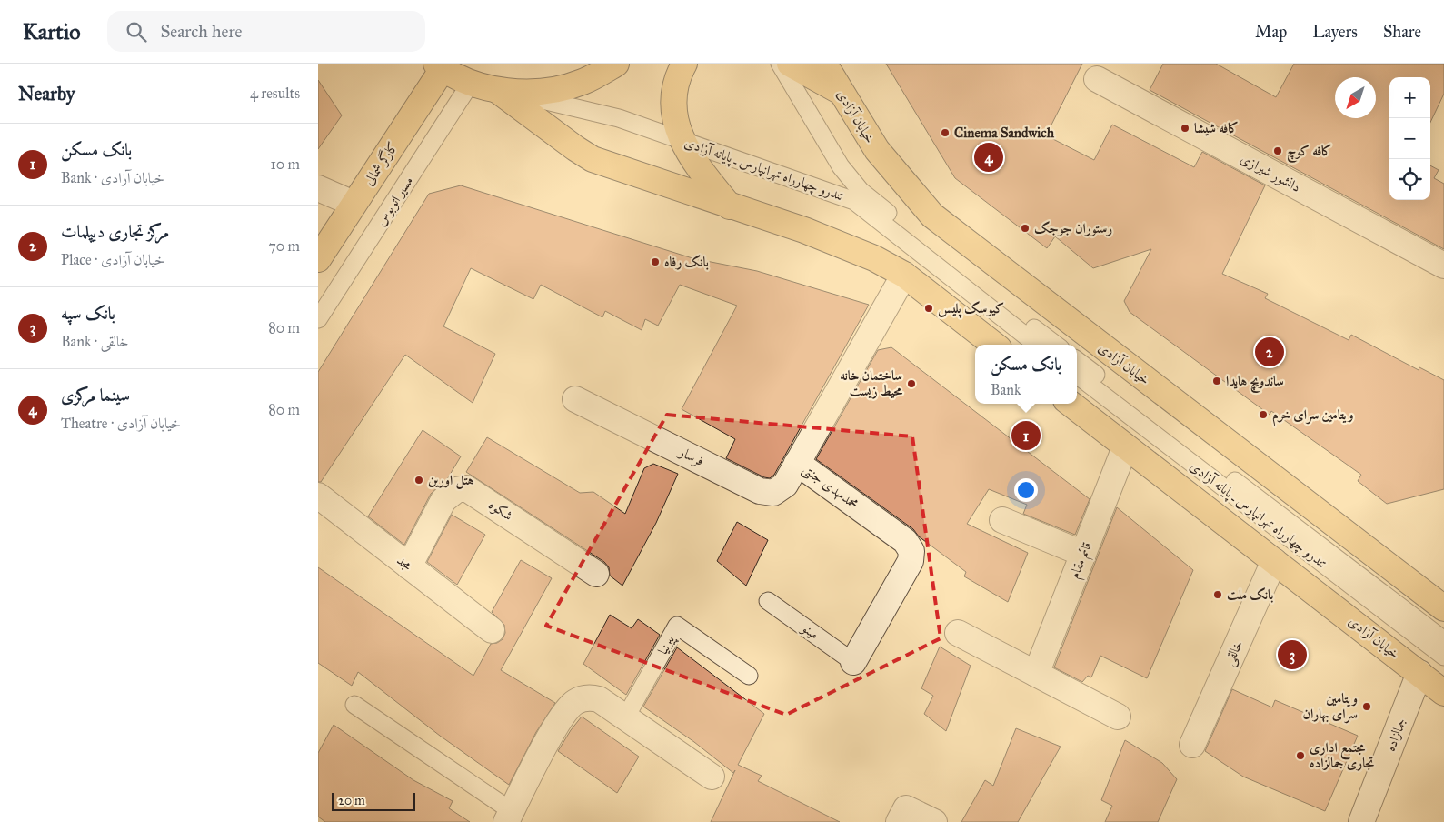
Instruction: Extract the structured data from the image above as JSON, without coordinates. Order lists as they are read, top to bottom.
{
  "streets": {
    "main road": ["خیابان آزادی", "کارگر شمالی"],
    "street": [
      "دانشور شیرازی",
      "فرسار",
      "محمدمهدی جنتی",
      "شکوه",
      "قائم مقام",
      "مجد",
      "خالقی",
      "جمالزاده"
    ],
    "lane": [
      "تندرو چهارراه تهرانپارس ـ پایانه آزادی",
      "مسیر اتوبوس",
      "مینو",
      "پیرنیا"
    ]
  },
  "crossings": [
    ["خیابان آزادی", "قائم مقام"],
    ["خیابان آزادی", "خالقی"],
    ["خیابان آزادی", "جمالزاده"],
    ["فرسار", "محمدمهدی جنتی"],
    ["محمدمهدی جنتی", "مینو"],
    ["شکوه", "مجد"]
  ],
  "places": [
    "کافه شیشا",
    "Cinema Sandwich",
    "کافه کوچ",
    "رستوران جوجک",
    "بانک رفاه",
    "کیوسک پلیس",
    "ساندویچ هایدا",
    "ساختمان خانه محیط زیست",
    "ویتامین سرای خرم",
    "هتل اورین",
    "بانک ملت",
    "ویتامین سرای بهاران",
    "مجتمع اداری تجاری جمالزاده"
  ],
  "scale_bar": "20 m",
  "north": "bottom left",
  "page": {
    "header": "Kartio",
    "search": "Search here",
    "nav": ["Map", "Layers", "Share"],
    "heading": ["Nearby", "4 results"],
    "map_buttons": ["+", "−"],
    "list": [
      {
        "mark": "1",
        "name": "بانک مسکن",
        "note": "Bank · خیابان آزادی",
        "value": "10 m"
      },
      {
        "mark": "2",
        "name": "مرکز تجاری دیپلمات",
        "note": "Place · خیابان آزادی",
        "value": "70 m"
      },
      {
        "mark": "3",
        "name": "بانک سپه",
        "note": "Bank · خالقی",
        "value": "80 m"
      },
      {
        "mark": "4",
        "name": "سینما مرکزی",
        "note": "Theatre · خیابان آزادی",
        "value": "80 m"
      }
    ],
    "pins": [
      "4",
      "2",
      "1",
      "3"
    ],
    "popup": ["بانک مسکن", "Bank"],
    "scale": "20 m"
  }
}
